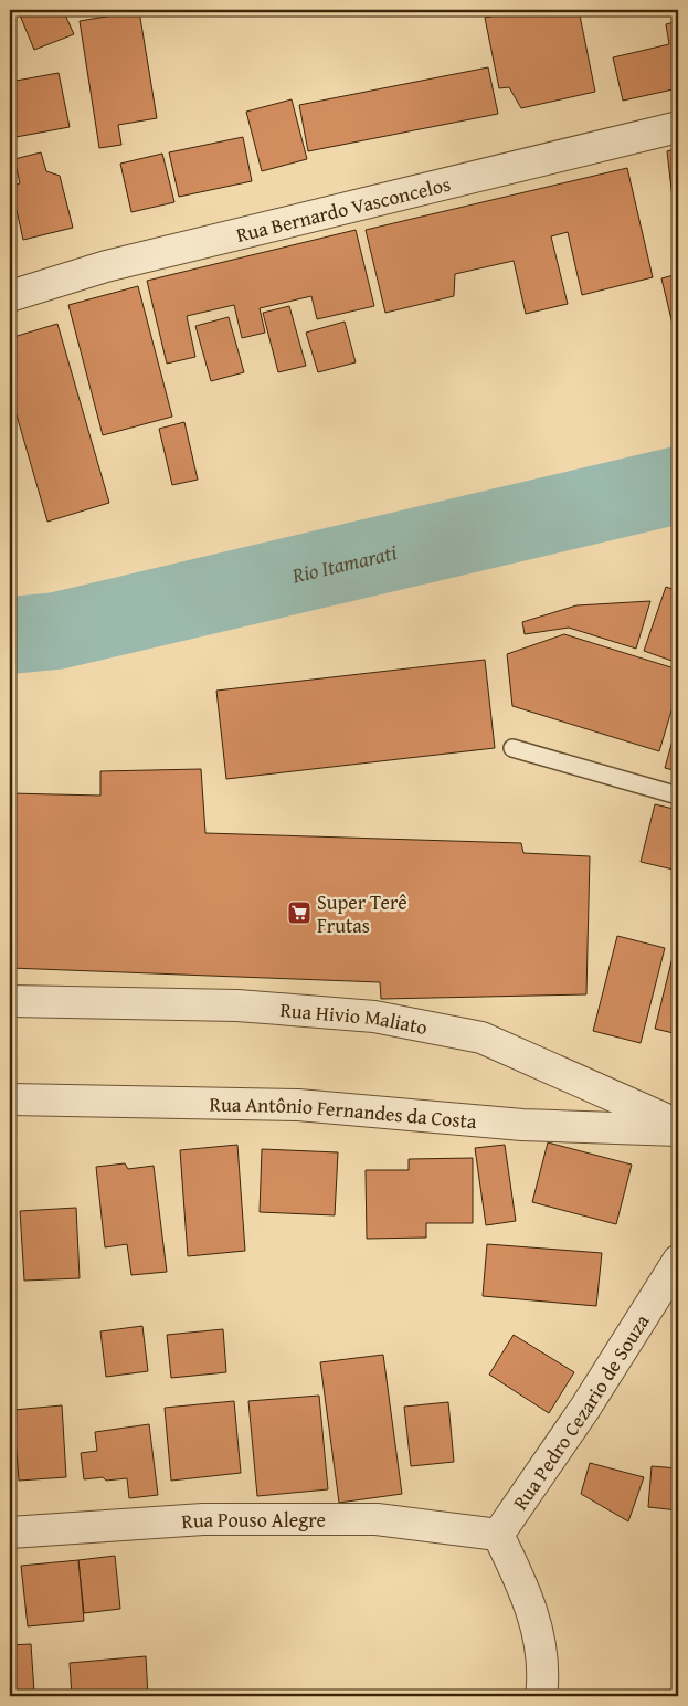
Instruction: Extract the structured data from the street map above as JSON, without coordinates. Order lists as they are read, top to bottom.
{
  "streets": {
    "street": [
      "Rua Bernardo Vasconcelos",
      "Rua Hivio Maliato",
      "Rua Antônio Fernandes da Costa",
      "Rua Pedro Cezario de Souza",
      "Rua Pouso Alegre"
    ]
  },
  "crossings": [
    ["Rua Pedro Cezario de Souza", "Rua Pouso Alegre"]
  ],
  "water": ["Rio Itamarati"],
  "places": {
    "supermarket": ["Super Terê Frutas"]
  }
}
